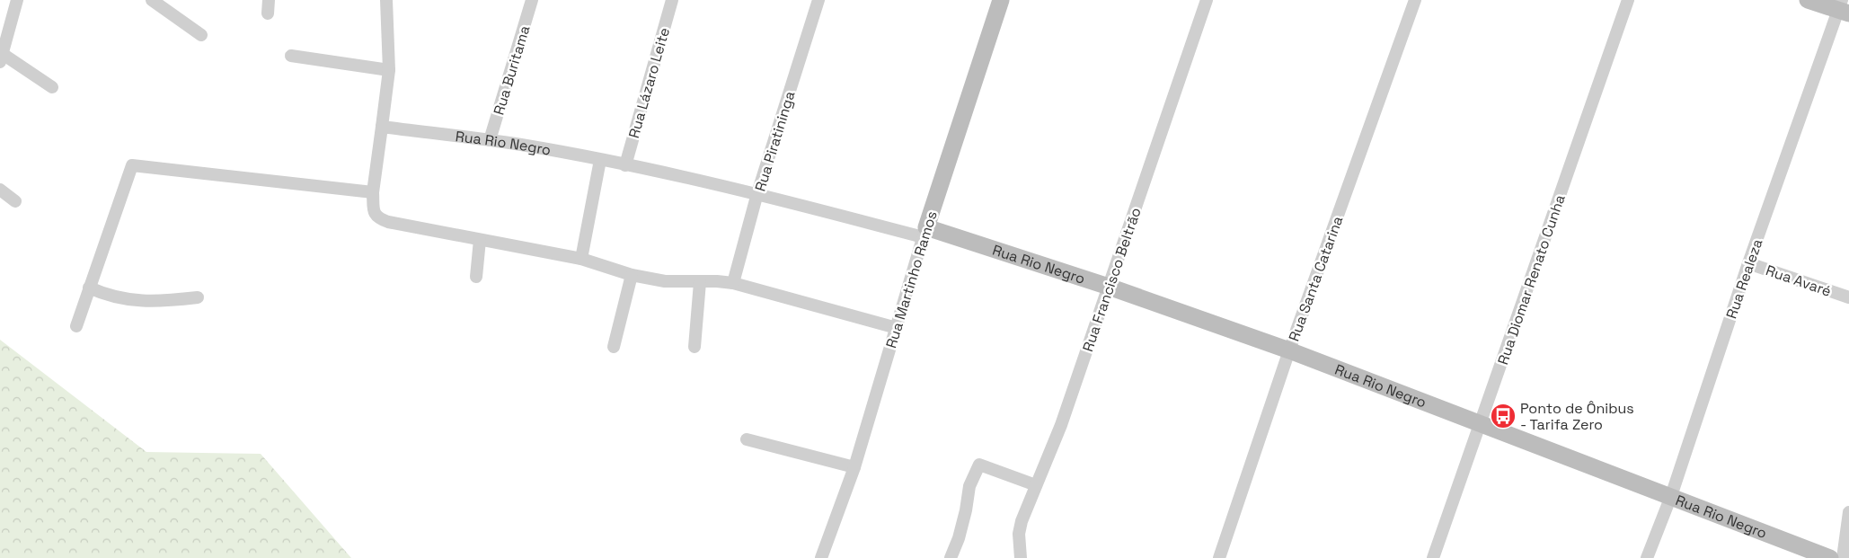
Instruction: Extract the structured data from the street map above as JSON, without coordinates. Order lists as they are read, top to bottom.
{
  "streets": {
    "street": [
      "Rua Buritama",
      "Rua Lázaro Leite",
      "Rua Piratininga",
      "Rua Rio Negro",
      "Rua Santa Catarina",
      "Rua Realeza",
      "Rua Martinho Ramos",
      "Rua Francisco Beltrão",
      "Rua Diomar Renato Cunha",
      "Rua Avaré"
    ]
  },
  "crossings": [
    ["Rua Buritama", "Rua Rio Negro"],
    ["Rua Lázaro Leite", "Rua Rio Negro"],
    ["Rua Piratininga", "Rua Rio Negro"],
    ["Rua Rio Negro", "Rua Santa Catarina"],
    ["Rua Rio Negro", "Rua Realeza"],
    ["Rua Rio Negro", "Rua Martinho Ramos"],
    ["Rua Rio Negro", "Rua Francisco Beltrão"],
    ["Rua Rio Negro", "Rua Diomar Renato Cunha"],
    ["Rua Realeza", "Rua Avaré"]
  ],
  "places": {
    "bus stop": ["Ponto de Ônibus - Tarifa Zero"]
  }
}
